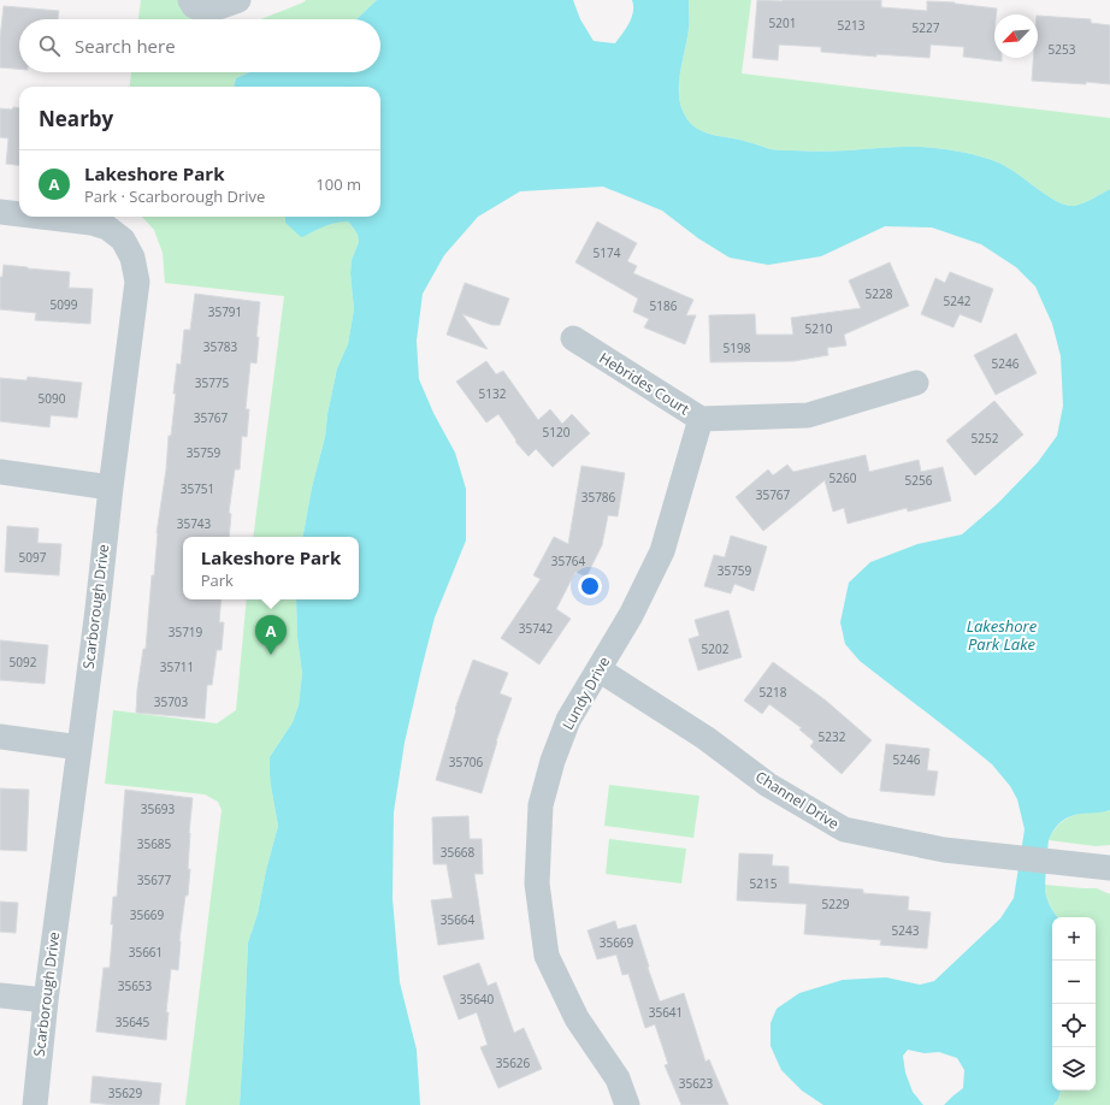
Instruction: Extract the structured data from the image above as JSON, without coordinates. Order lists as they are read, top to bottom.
{
  "streets": {
    "street": [
      "Hebrides Court",
      "Scarborough Drive",
      "Lundy Drive",
      "Channel Drive"
    ]
  },
  "crossings": [
    ["Hebrides Court", "Lundy Drive"],
    ["Lundy Drive", "Channel Drive"]
  ],
  "water": ["Lakeshore Park Lake"],
  "house_numbers": [
    "5201",
    "5213",
    "5227",
    "5253",
    "5174",
    "5228",
    "5242",
    "5099",
    "5186",
    "35791",
    "5210",
    "35783",
    "5198",
    "5246",
    "35775",
    "5132",
    "5090",
    "35767",
    "5120",
    "5252",
    "35759",
    "5260",
    "5256",
    "35751",
    "35767",
    "35786",
    "35743",
    "5097",
    "35764",
    "35759",
    "35742",
    "35719",
    "5202",
    "5092",
    "35711",
    "5218",
    "35703",
    "5232",
    "5246",
    "35706",
    "35693",
    "35685",
    "35668",
    "35677",
    "5215",
    "5229",
    "35669",
    "35664",
    "5243",
    "35669",
    "35661",
    "35653",
    "35640",
    "35641",
    "35645",
    "35626",
    "35623",
    "35629"
  ],
  "north": "bottom left",
  "page": {
    "search": "Search here",
    "heading": "Nearby",
    "list": [
      {
        "mark": "A",
        "name": "Lakeshore Park",
        "note": "Park · Scarborough Drive",
        "value": "100 m"
      }
    ],
    "popup": ["Lakeshore Park", "Park"],
    "pins": "A",
    "map_buttons": ["+", "−"]
  }
}
